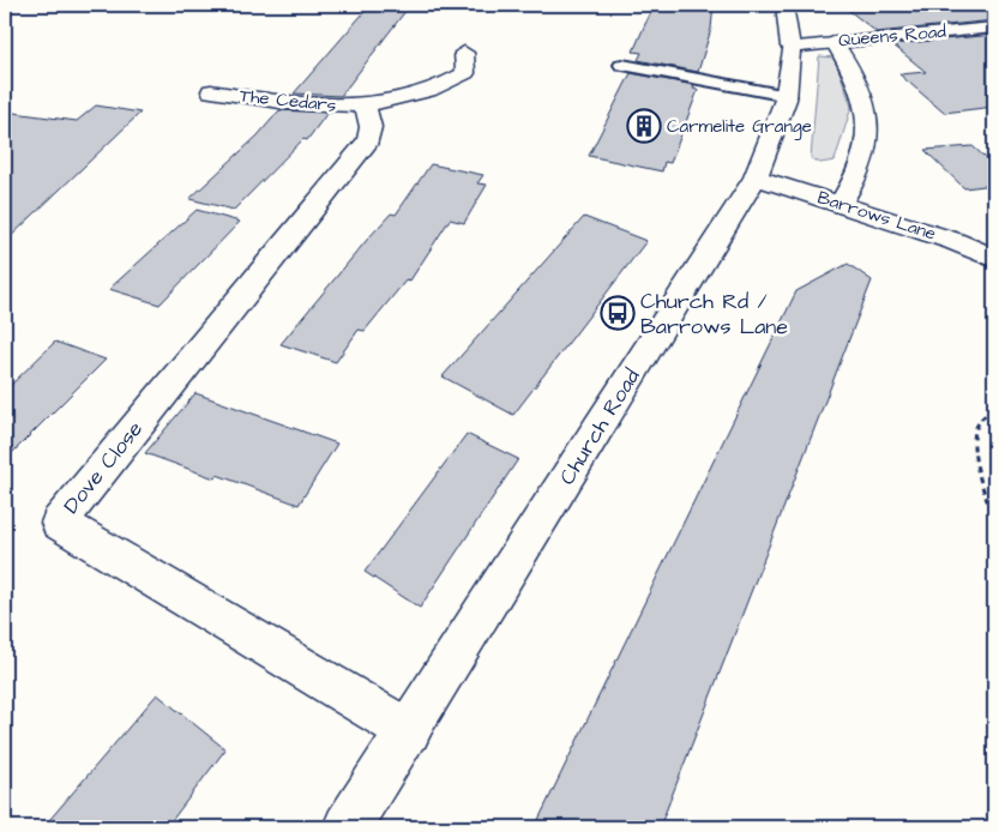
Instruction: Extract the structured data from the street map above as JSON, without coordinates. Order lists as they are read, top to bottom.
{
  "streets": {
    "street": [
      "Queens Road",
      "The Cedars",
      "Barrows Lane",
      "Church Road",
      "Dove Close"
    ]
  },
  "crossings": [
    ["Queens Road", "Church Road"],
    ["The Cedars", "Dove Close"],
    ["Barrows Lane", "Church Road"],
    ["Church Road", "Dove Close"]
  ],
  "places": {
    "building": ["Carmelite Grange"],
    "bus stop": ["Church Rd / Barrows Lane"]
  }
}
